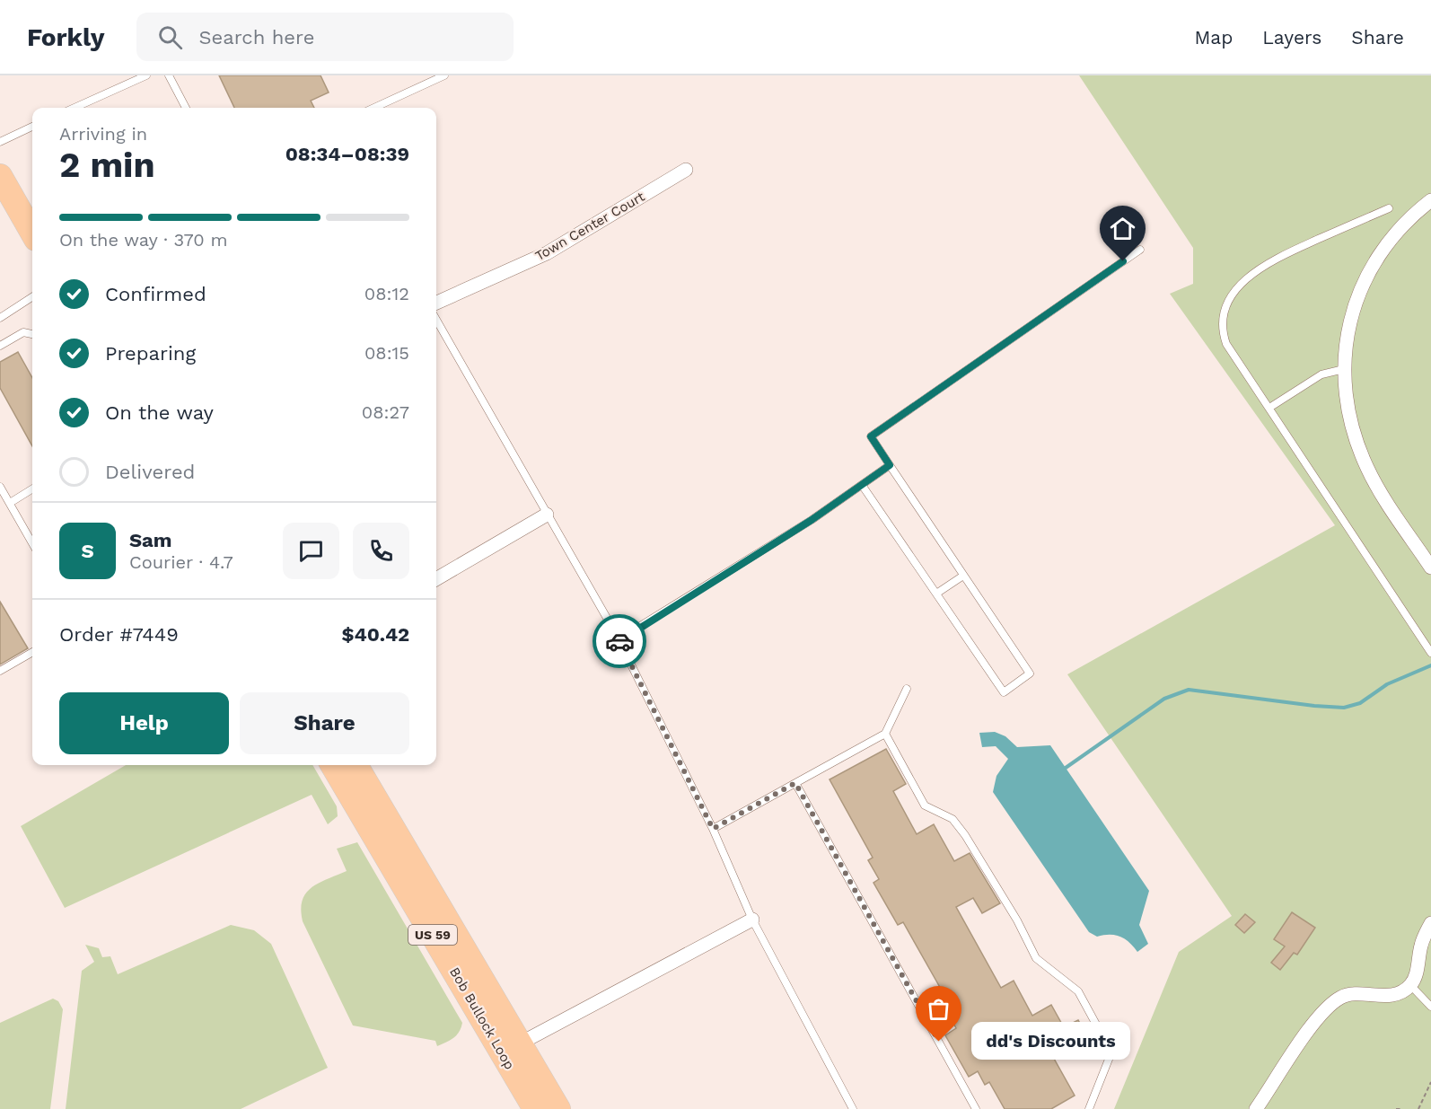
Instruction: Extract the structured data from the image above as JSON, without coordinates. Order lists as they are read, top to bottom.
{
  "streets": {
    "highway": ["US 59", "Bob Bullock Loop"],
    "street": ["Town Center Court"]
  },
  "places": ["dd's Discounts"],
  "page": {
    "header": "Forkly",
    "search": "Search here",
    "nav": ["Map", "Layers", "Share"],
    "heading": ["2 min", "Arriving in", "08:34–08:39"],
    "panel": [
      "Sam",
      "Courier · 4.7",
      "Order #7449",
      "$40.42"
    ],
    "bar": "On the way · 370 m",
    "list": [
      ["Confirmed", "08:12"],
      ["Preparing", "08:15"],
      ["On the way", "08:27"],
      "Delivered"
    ],
    "round": "S",
    "buttons": ["Help", "Share"],
    "bubble": "dd's Discounts"
  }
}
